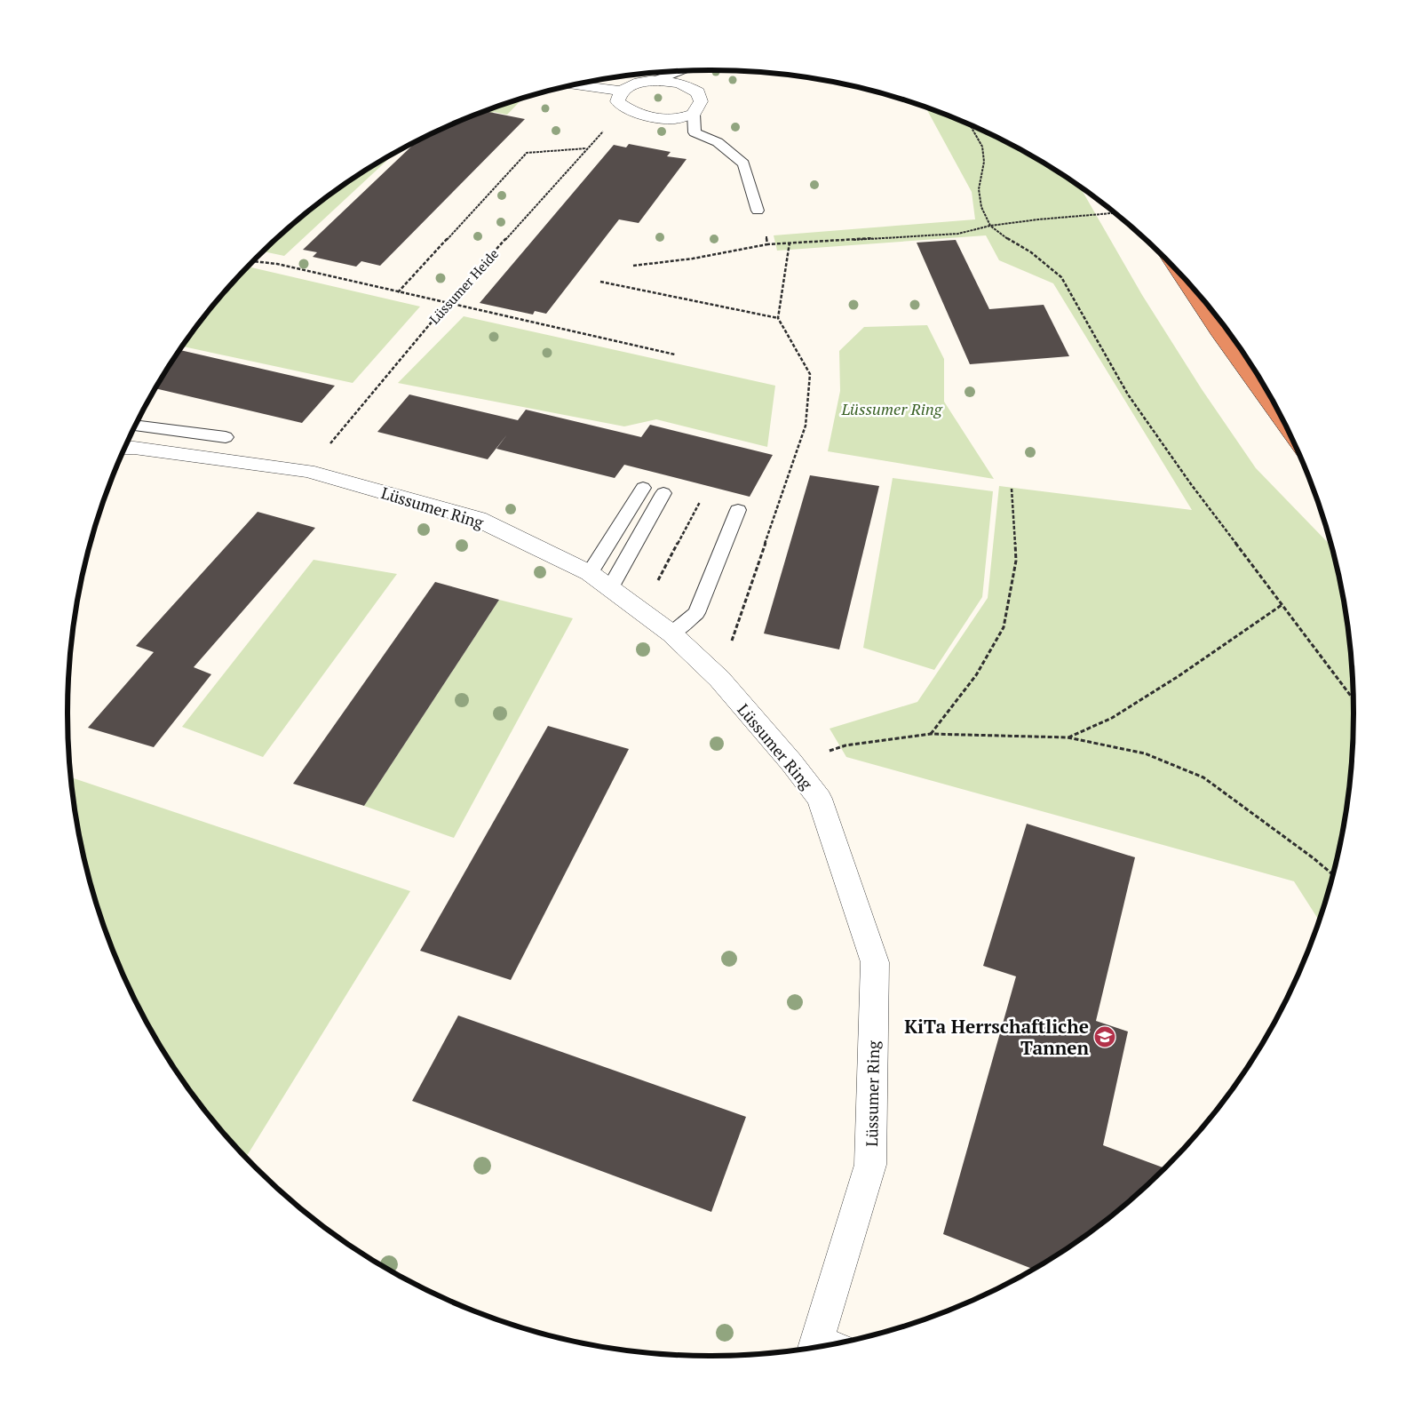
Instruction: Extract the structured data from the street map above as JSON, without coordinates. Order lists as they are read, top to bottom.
{
  "streets": {
    "street": ["Lüssumer Ring"],
    "path": ["Lüssumer Heide"]
  },
  "crossings": [
    ["Lüssumer Heide", "Lüssumer Ring"]
  ],
  "parks": ["Lüssumer Ring"],
  "places": {
    "school or university": ["KiTa Herrschaftliche Tannen"]
  }
}
